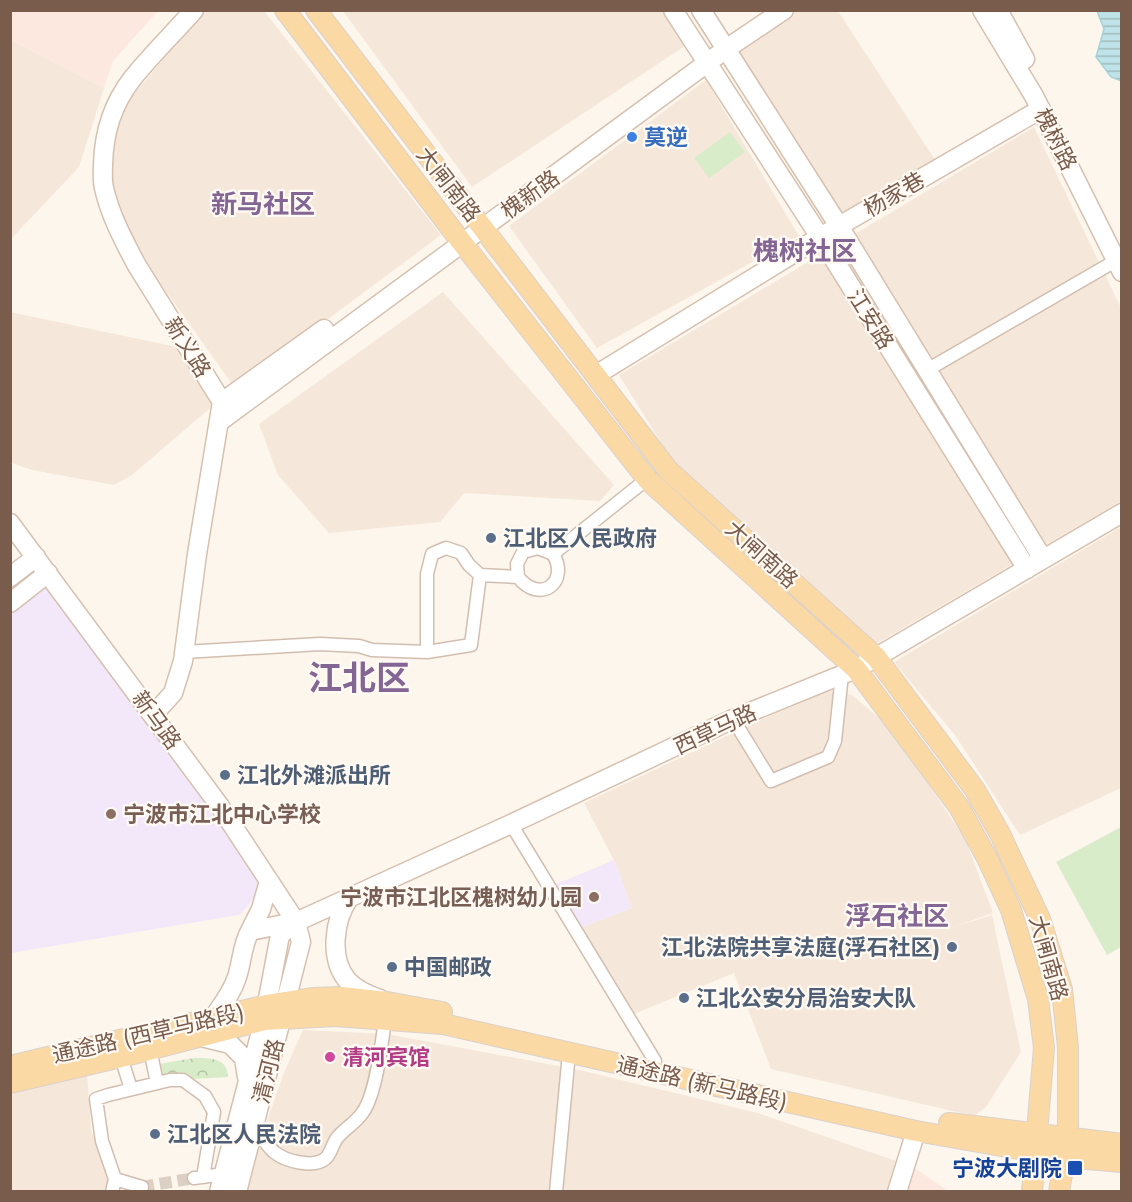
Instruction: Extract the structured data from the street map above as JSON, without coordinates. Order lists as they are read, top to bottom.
{
  "streets": {
    "main road": ["大闸南路", "通途路 (西草马路段)", "通途路 (新马路段)"],
    "street": [
      "槐树路",
      "槐新路",
      "杨家巷",
      "江安路",
      "新义路",
      "新马路",
      "西草马路",
      "清河路"
    ]
  },
  "crossings": [
    ["槐树路", "杨家巷"],
    ["大闸南路", "槐新路"],
    ["大闸南路", "杨家巷"],
    ["大闸南路", "西草马路"],
    ["大闸南路", "通途路 (新马路段)"],
    ["槐新路", "江安路"],
    ["槐新路", "新义路"],
    ["杨家巷", "江安路"],
    ["江安路", "西草马路"],
    ["新义路", "新马路"],
    ["新马路", "西草马路"],
    ["通途路 (西草马路段)", "清河路"],
    ["通途路 (西草马路段)", "通途路 (新马路段)"],
    ["清河路", "通途路 (新马路段)"]
  ],
  "districts": [
    "新马社区",
    "槐树社区",
    "江北区",
    "浮石社区"
  ],
  "places": {
    "other": [
      "莫逆",
      "江北区人民政府",
      "江北外滩派出所",
      "宁波市江北中心学校",
      "宁波市江北区槐树幼儿园",
      "江北法院共享法庭(浮石社区)",
      "中国邮政",
      "江北公安分局治安大队",
      "清河宾馆",
      "江北区人民法院"
    ],
    "transit": ["宁波大剧院"]
  }
}
